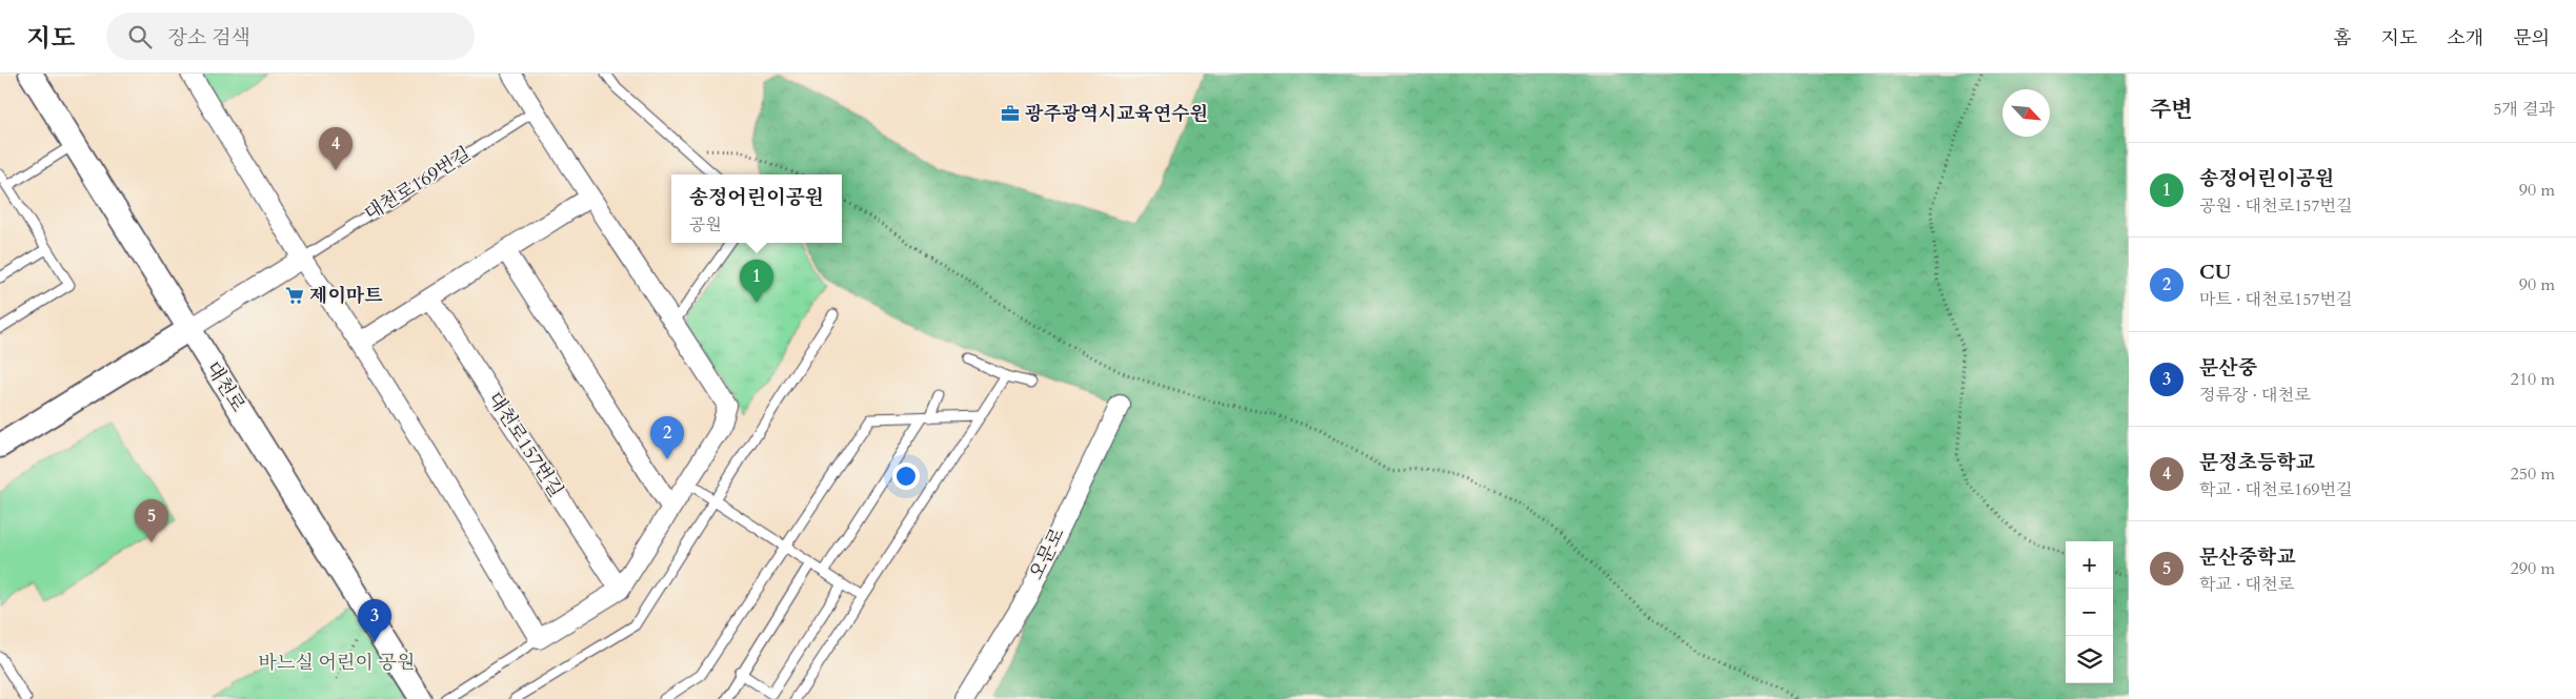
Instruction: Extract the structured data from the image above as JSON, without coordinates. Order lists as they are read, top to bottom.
{
  "streets": {
    "street": [
      "대천로169번길",
      "대천로",
      "대천로157번길",
      "오문로"
    ]
  },
  "crossings": [
    ["대천로169번길", "대천로"]
  ],
  "parks": ["바느실 어린이 공원"],
  "places": {
    "office": ["광주광역시교육연수원"],
    "supermarket": ["제이마트"]
  },
  "north": "bottom right",
  "page": {
    "header": "지도",
    "search": "장소 검색",
    "nav": [
      "홈",
      "지도",
      "소개",
      "문의"
    ],
    "heading": ["주변", "5개 결과"],
    "pins": [
      "4",
      "1",
      "2",
      "5",
      "3"
    ],
    "list": [
      {
        "mark": "1",
        "name": "송정어린이공원",
        "note": "공원 · 대천로157번길",
        "value": "90 m"
      },
      {
        "mark": "2",
        "name": "CU",
        "note": "마트 · 대천로157번길",
        "value": "90 m"
      },
      {
        "mark": "3",
        "name": "문산중",
        "note": "정류장 · 대천로",
        "value": "210 m"
      },
      {
        "mark": "4",
        "name": "문정초등학교",
        "note": "학교 · 대천로169번길",
        "value": "250 m"
      },
      {
        "mark": "5",
        "name": "문산중학교",
        "note": "학교 · 대천로",
        "value": "290 m"
      }
    ],
    "popup": ["송정어린이공원", "공원"],
    "map_buttons": ["+", "−"]
  }
}
